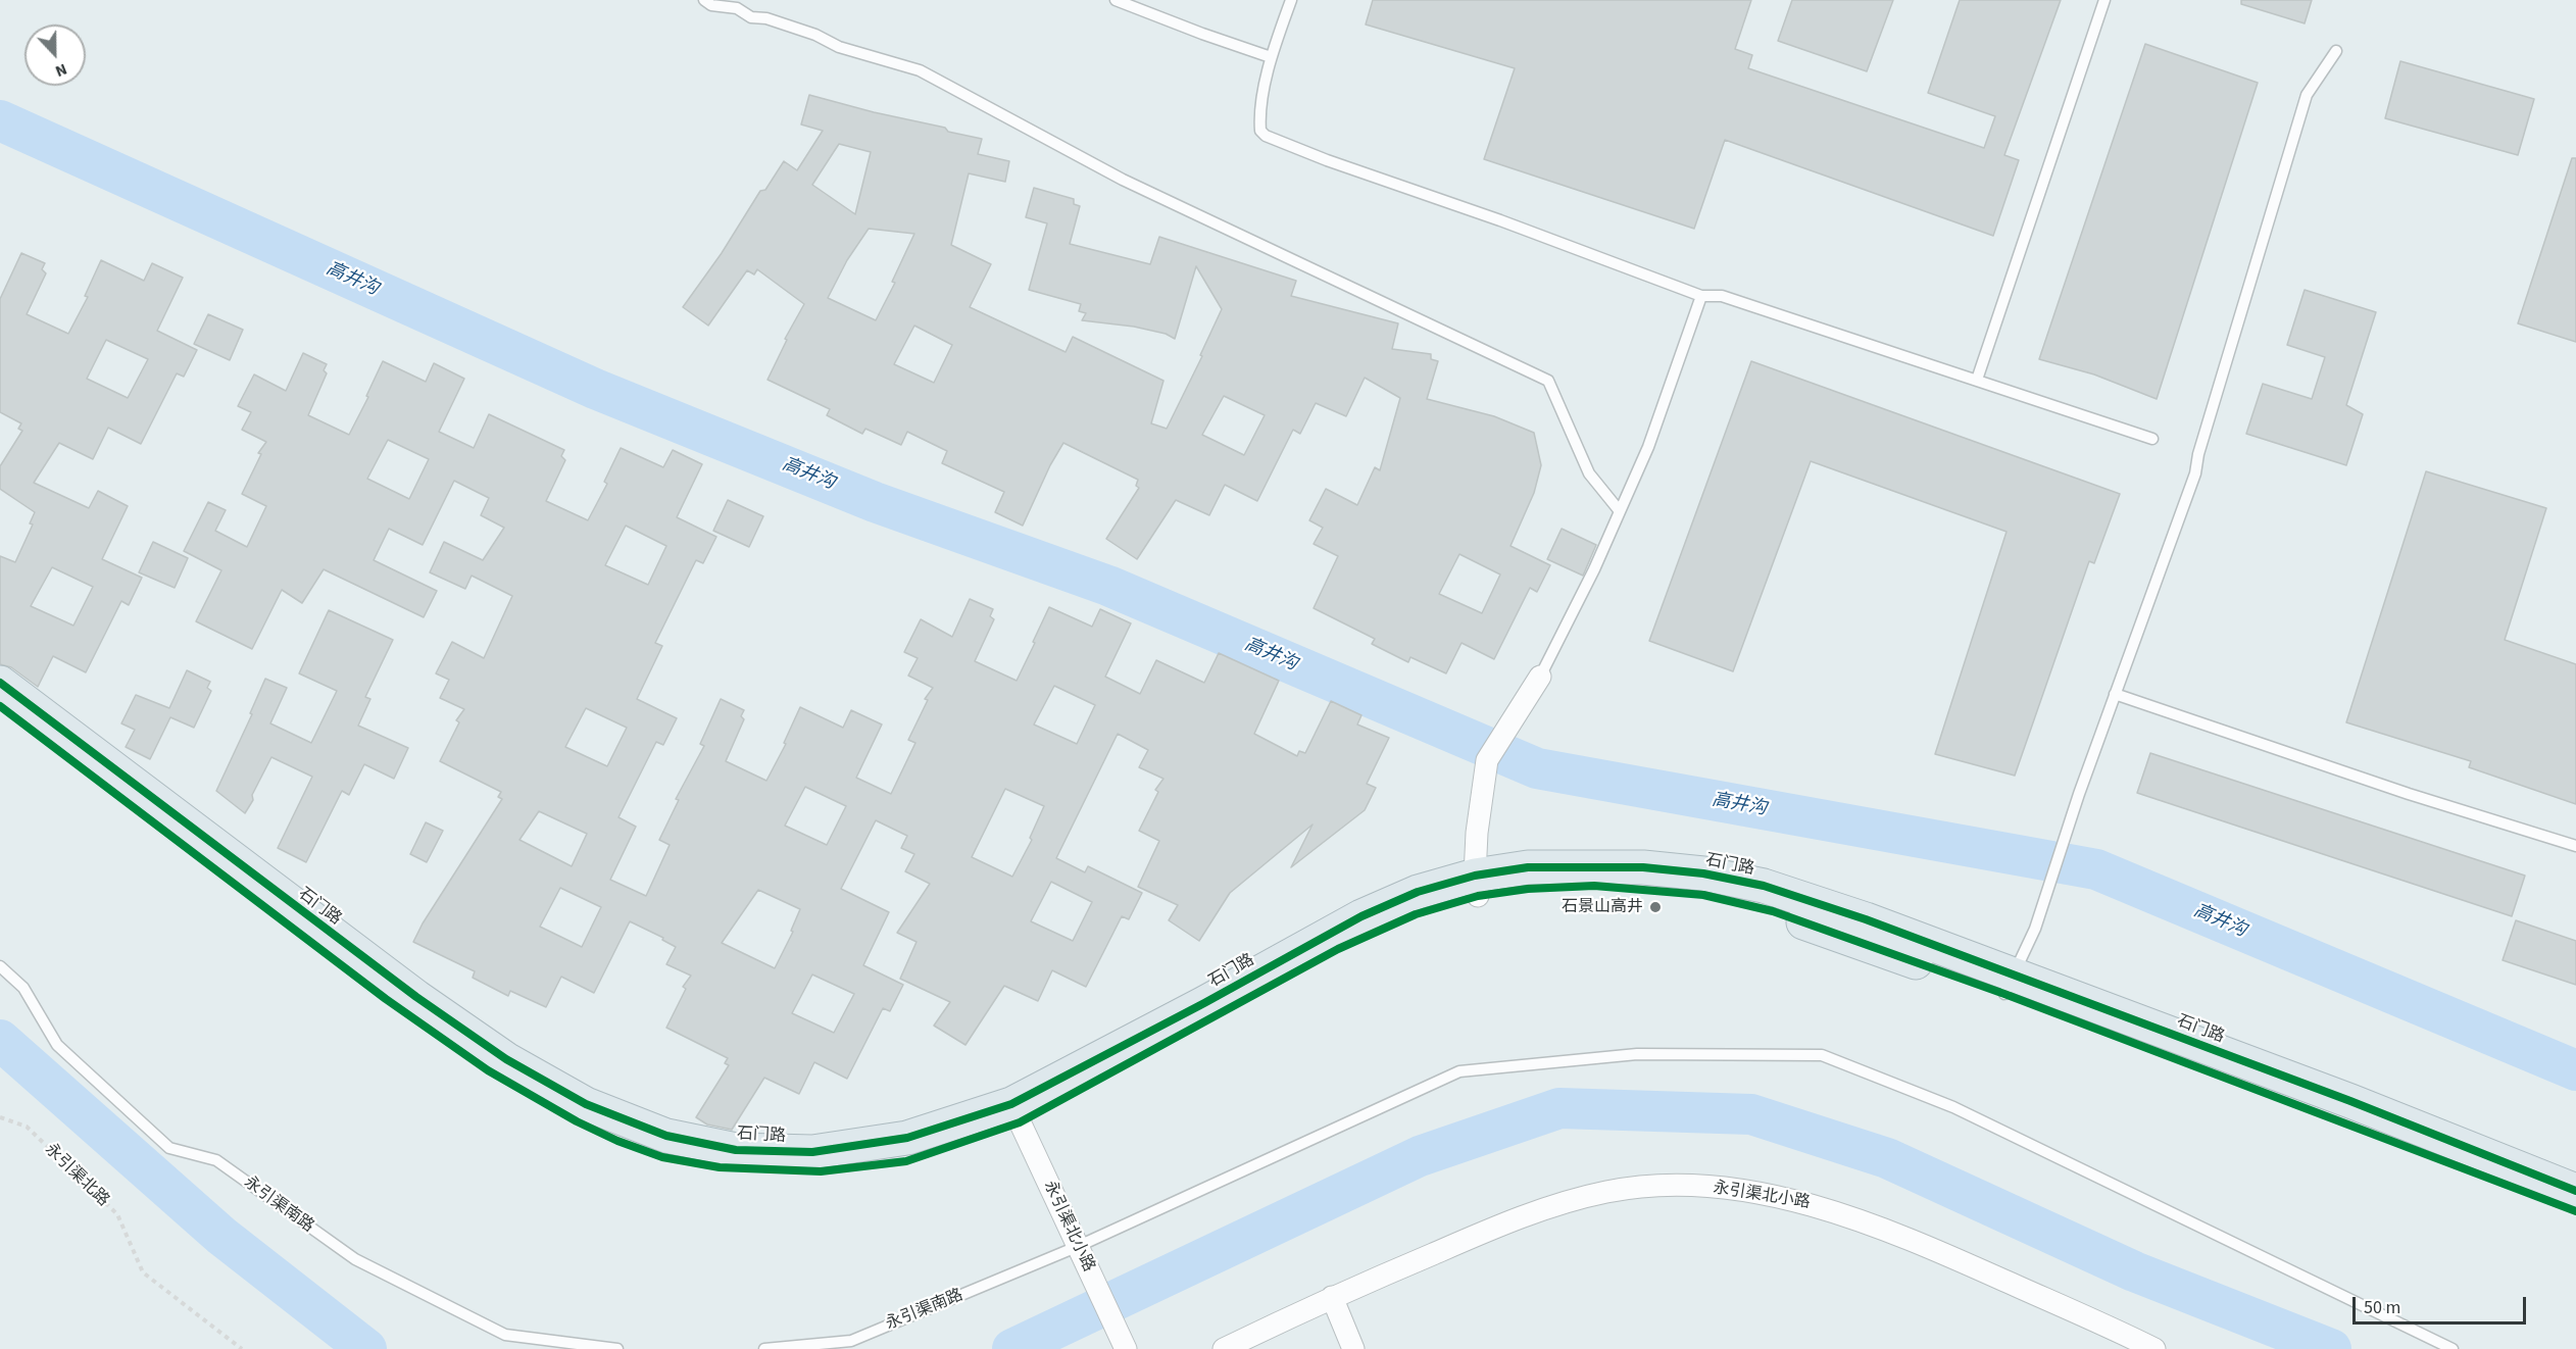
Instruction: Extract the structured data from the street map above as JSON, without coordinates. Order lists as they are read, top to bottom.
{
  "streets": {
    "highway": ["石门路"],
    "street": ["永引渠北小路"],
    "lane": ["永引渠南路"],
    "path": ["永引渠北路"]
  },
  "crossings": [
    ["石门路", "永引渠北小路"],
    ["永引渠北小路", "永引渠南路"]
  ],
  "water": ["高井沟"],
  "places": ["石景山高井"],
  "scale_bar": "50 m",
  "north": "bottom"
}
